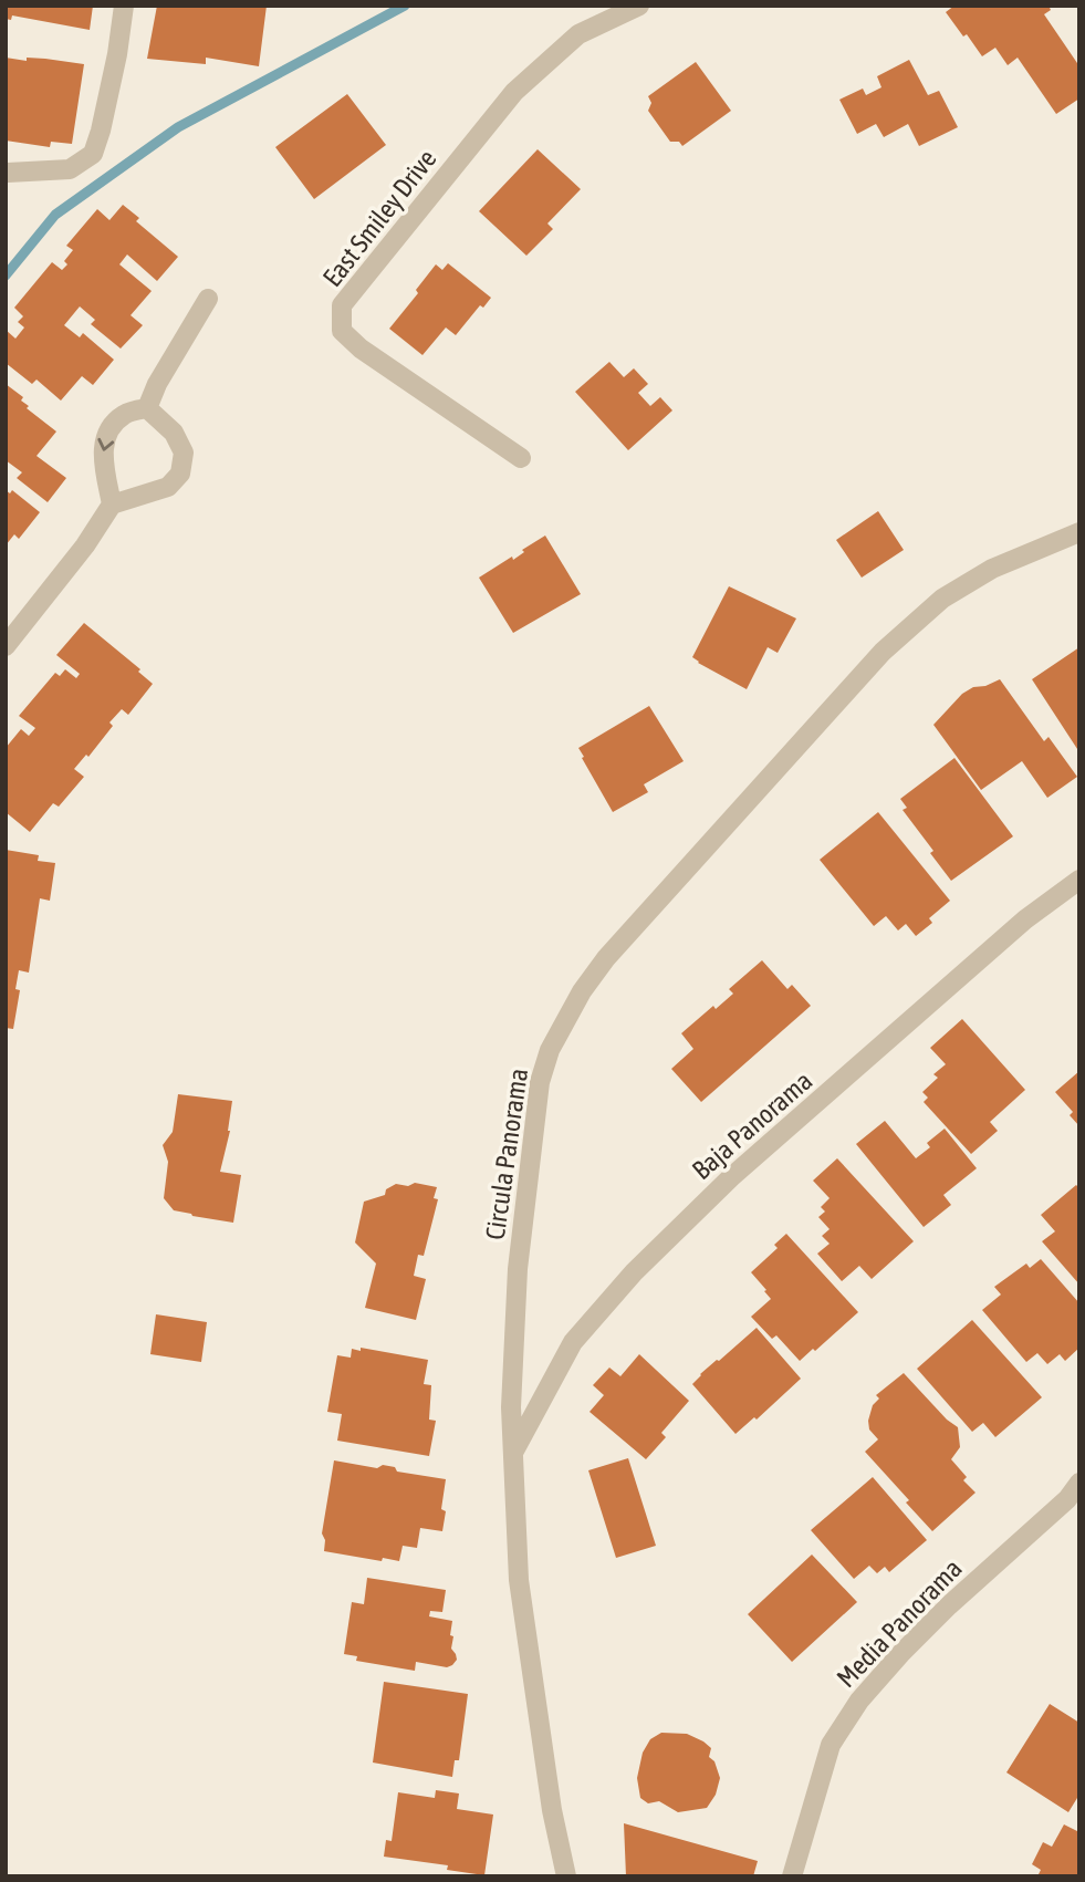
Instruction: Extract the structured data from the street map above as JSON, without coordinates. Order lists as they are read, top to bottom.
{
  "streets": {
    "street": [
      "East Smiley Drive",
      "Baja Panorama",
      "Circula Panorama",
      "Media Panorama"
    ]
  },
  "crossings": [
    ["Baja Panorama", "Circula Panorama"]
  ]
}
